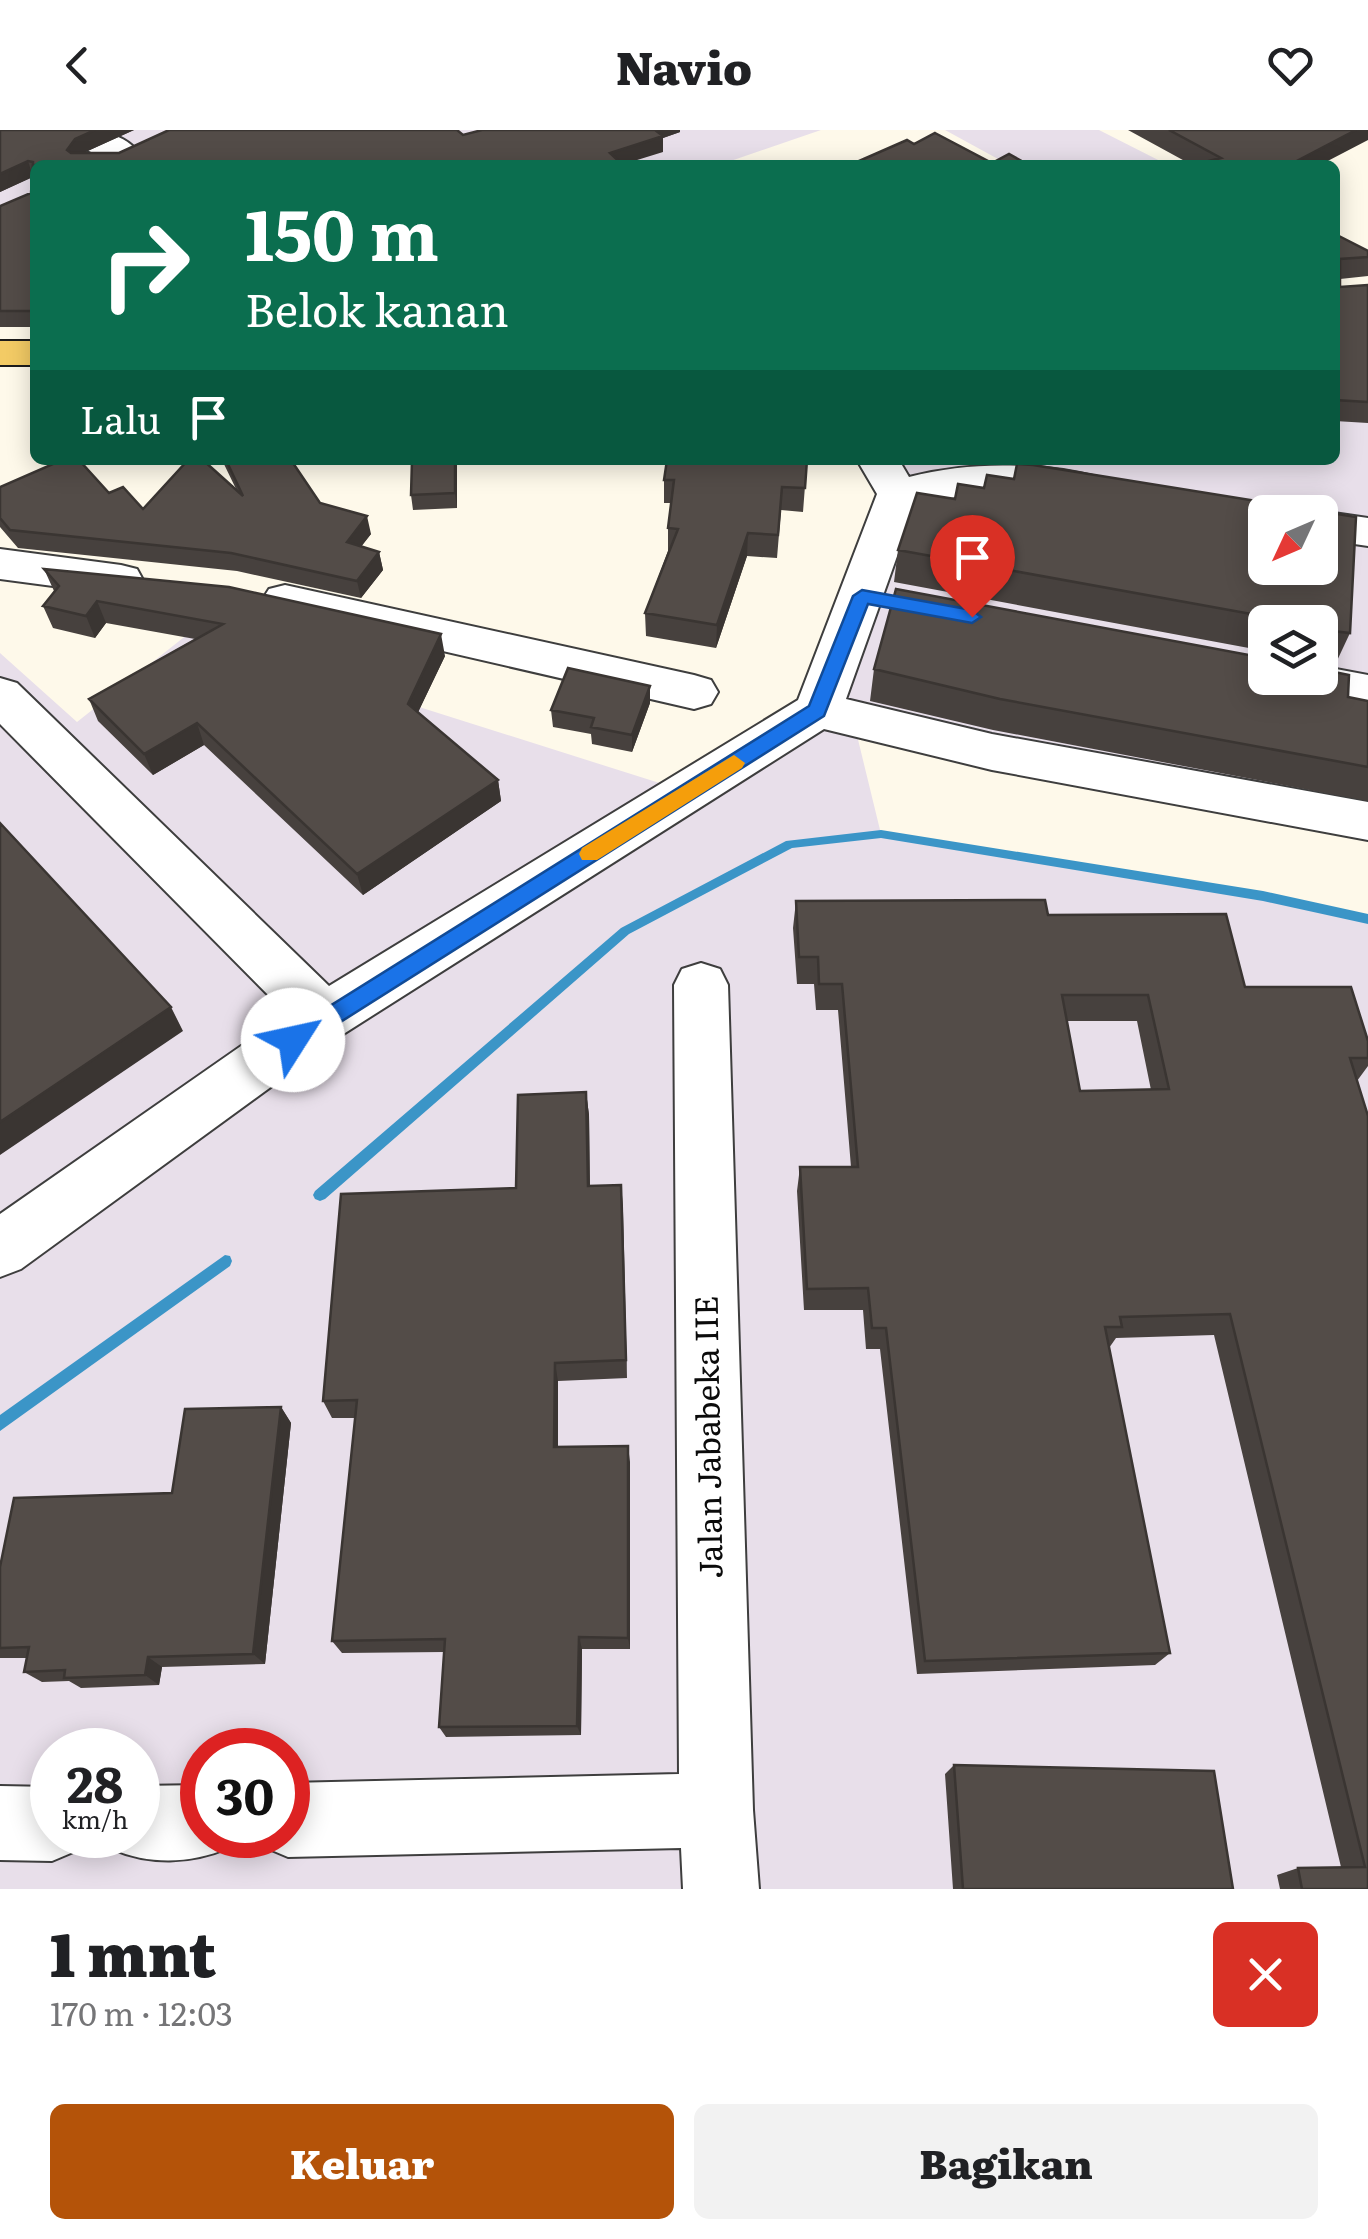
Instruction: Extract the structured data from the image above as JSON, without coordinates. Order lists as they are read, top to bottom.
{
  "streets": {
    "street": ["Jalan Jababeka IIE"]
  },
  "north": "bottom left",
  "page": {
    "header": "Navio",
    "turn": ["150 m", "Belok kanan"],
    "then": "Lalu",
    "speed": "28 km/h",
    "limit": "30",
    "heading": ["1 mnt", "170 m · 12:03"],
    "buttons": ["Keluar", "Bagikan"]
  }
}
